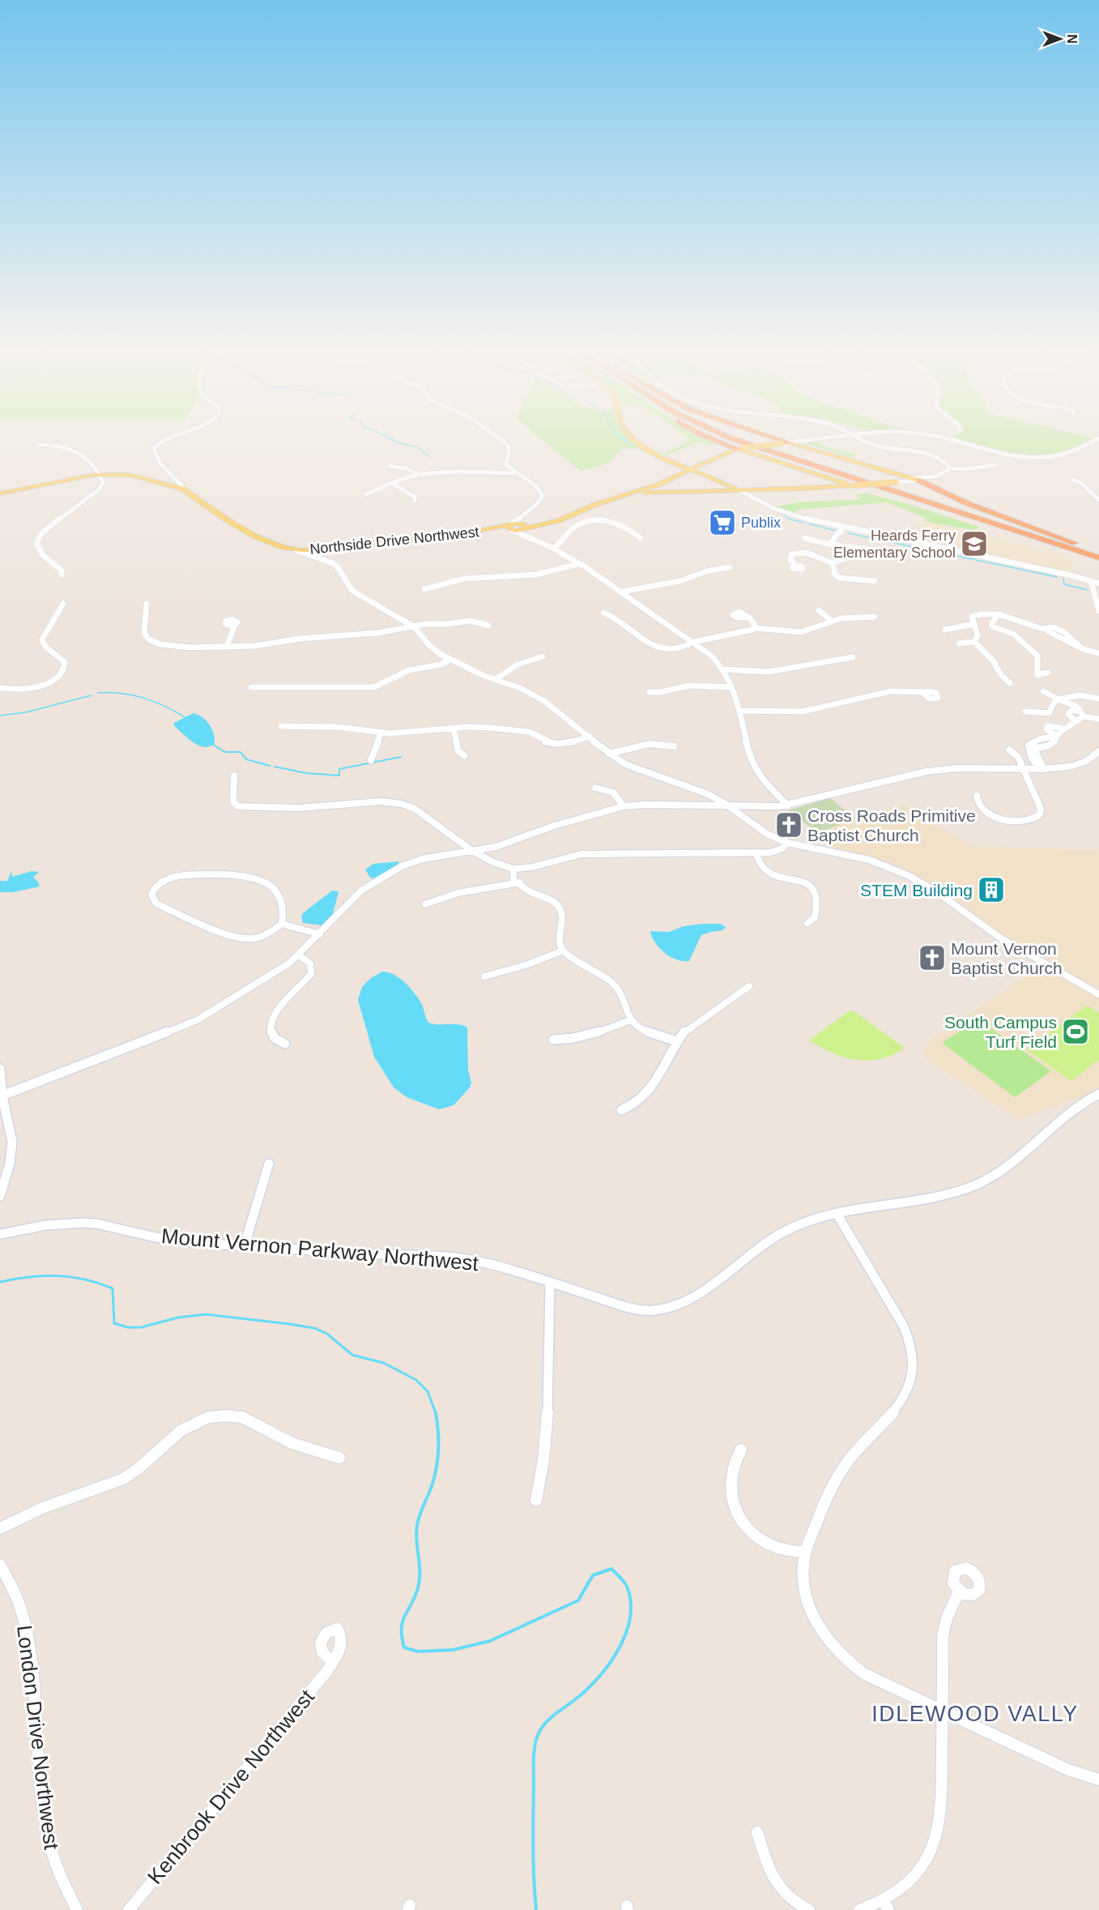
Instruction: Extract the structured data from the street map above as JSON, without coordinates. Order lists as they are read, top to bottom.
{
  "streets": {
    "main road": ["Northside Drive Northwest"],
    "street": ["Mount Vernon Parkway Northwest", "London Drive Northwest", "Kenbrook Drive Northwest"]
  },
  "districts": ["IDLEWOOD VALLY"],
  "places": {
    "supermarket": ["Publix"],
    "school or university": ["Heards Ferry Elementary School"],
    "church": ["Cross Roads Primitive Baptist Church", "Mount Vernon Baptist Church"],
    "building": ["STEM Building"],
    "sports": ["South Campus Turf Field"]
  },
  "north": "right"
}
